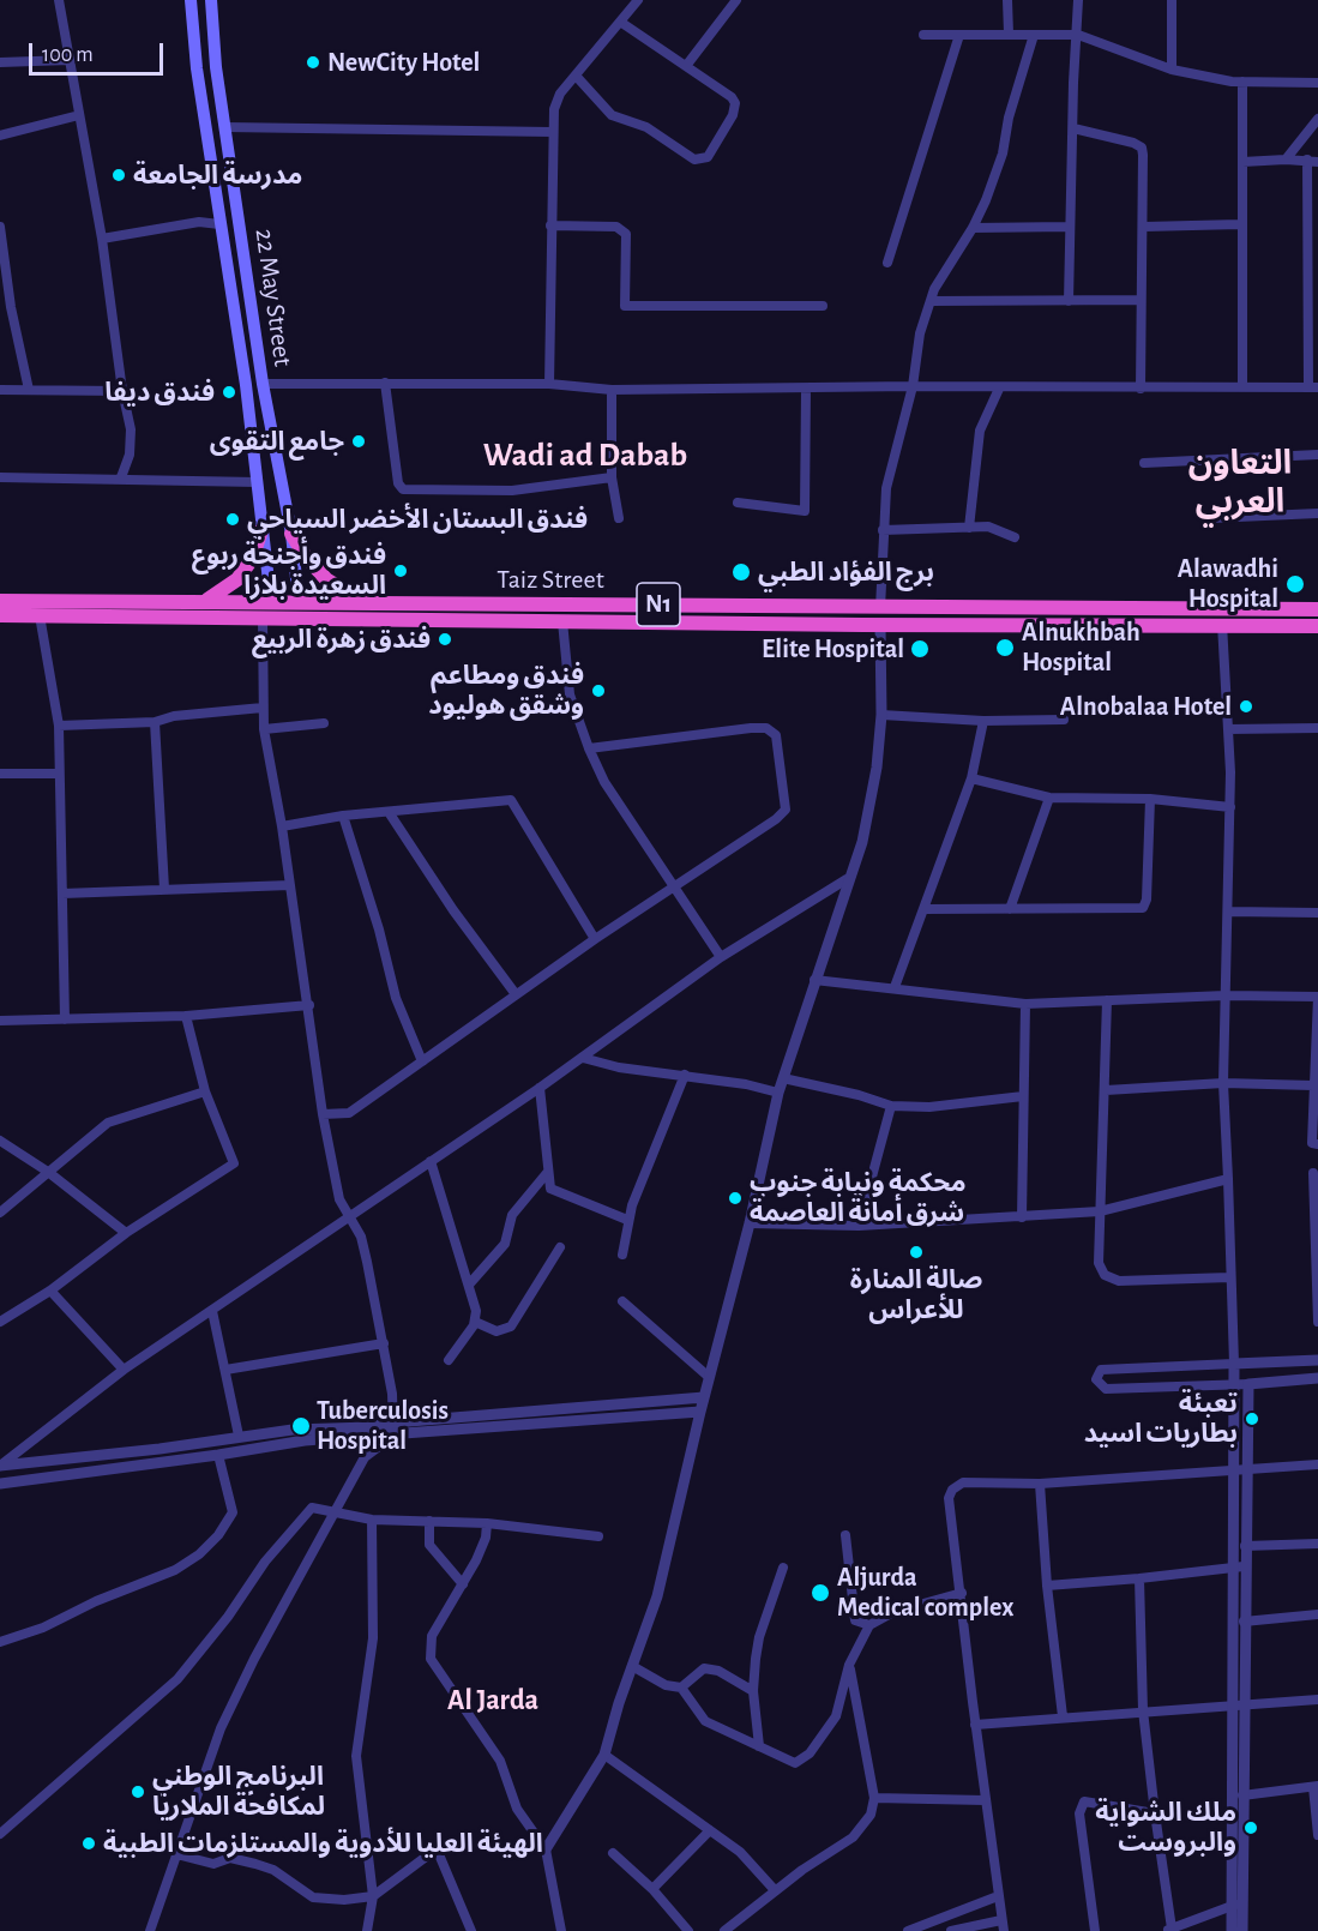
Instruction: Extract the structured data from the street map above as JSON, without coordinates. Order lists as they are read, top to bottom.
{
  "streets": {
    "highway": ["Taiz Street", "N1"],
    "main road": ["22 May Street"]
  },
  "crossings": [
    ["22 May Street", "Taiz Street"]
  ],
  "districts": ["Wadi ad Dabab", "التعاون العربي", "Al Jarda"],
  "places": [
    "NewCity Hotel",
    "مدرسة الجامعة",
    "فندق ديفا",
    "جامع التقوى",
    "فندق البستان الأخضر السياحي",
    "فندق وأجنحة ربوع السعيدة بلازا",
    "برج الفؤاد الطبي",
    "Alawadhi Hospital",
    "فندق زهرة الربيع",
    "Alnukhbah Hospital",
    "Elite Hospital",
    "فندق ومطاعم وشقق هوليود",
    "Alnobalaa Hotel",
    "محكمة ونيابة جنوب شرق أمانة العاصمة",
    "صالة المنارة للأعراس",
    "تعبئة بطاريات اسيد",
    "Tuberculosis Hospital",
    "Aljurda Medical complex",
    "البرنامج الوطني لمكافحة الملاريا",
    "ملك الشواية والبروست",
    "الهيئة العليا للأدوية والمستلزمات الطبية"
  ],
  "scale_bar": "100 m"
}
